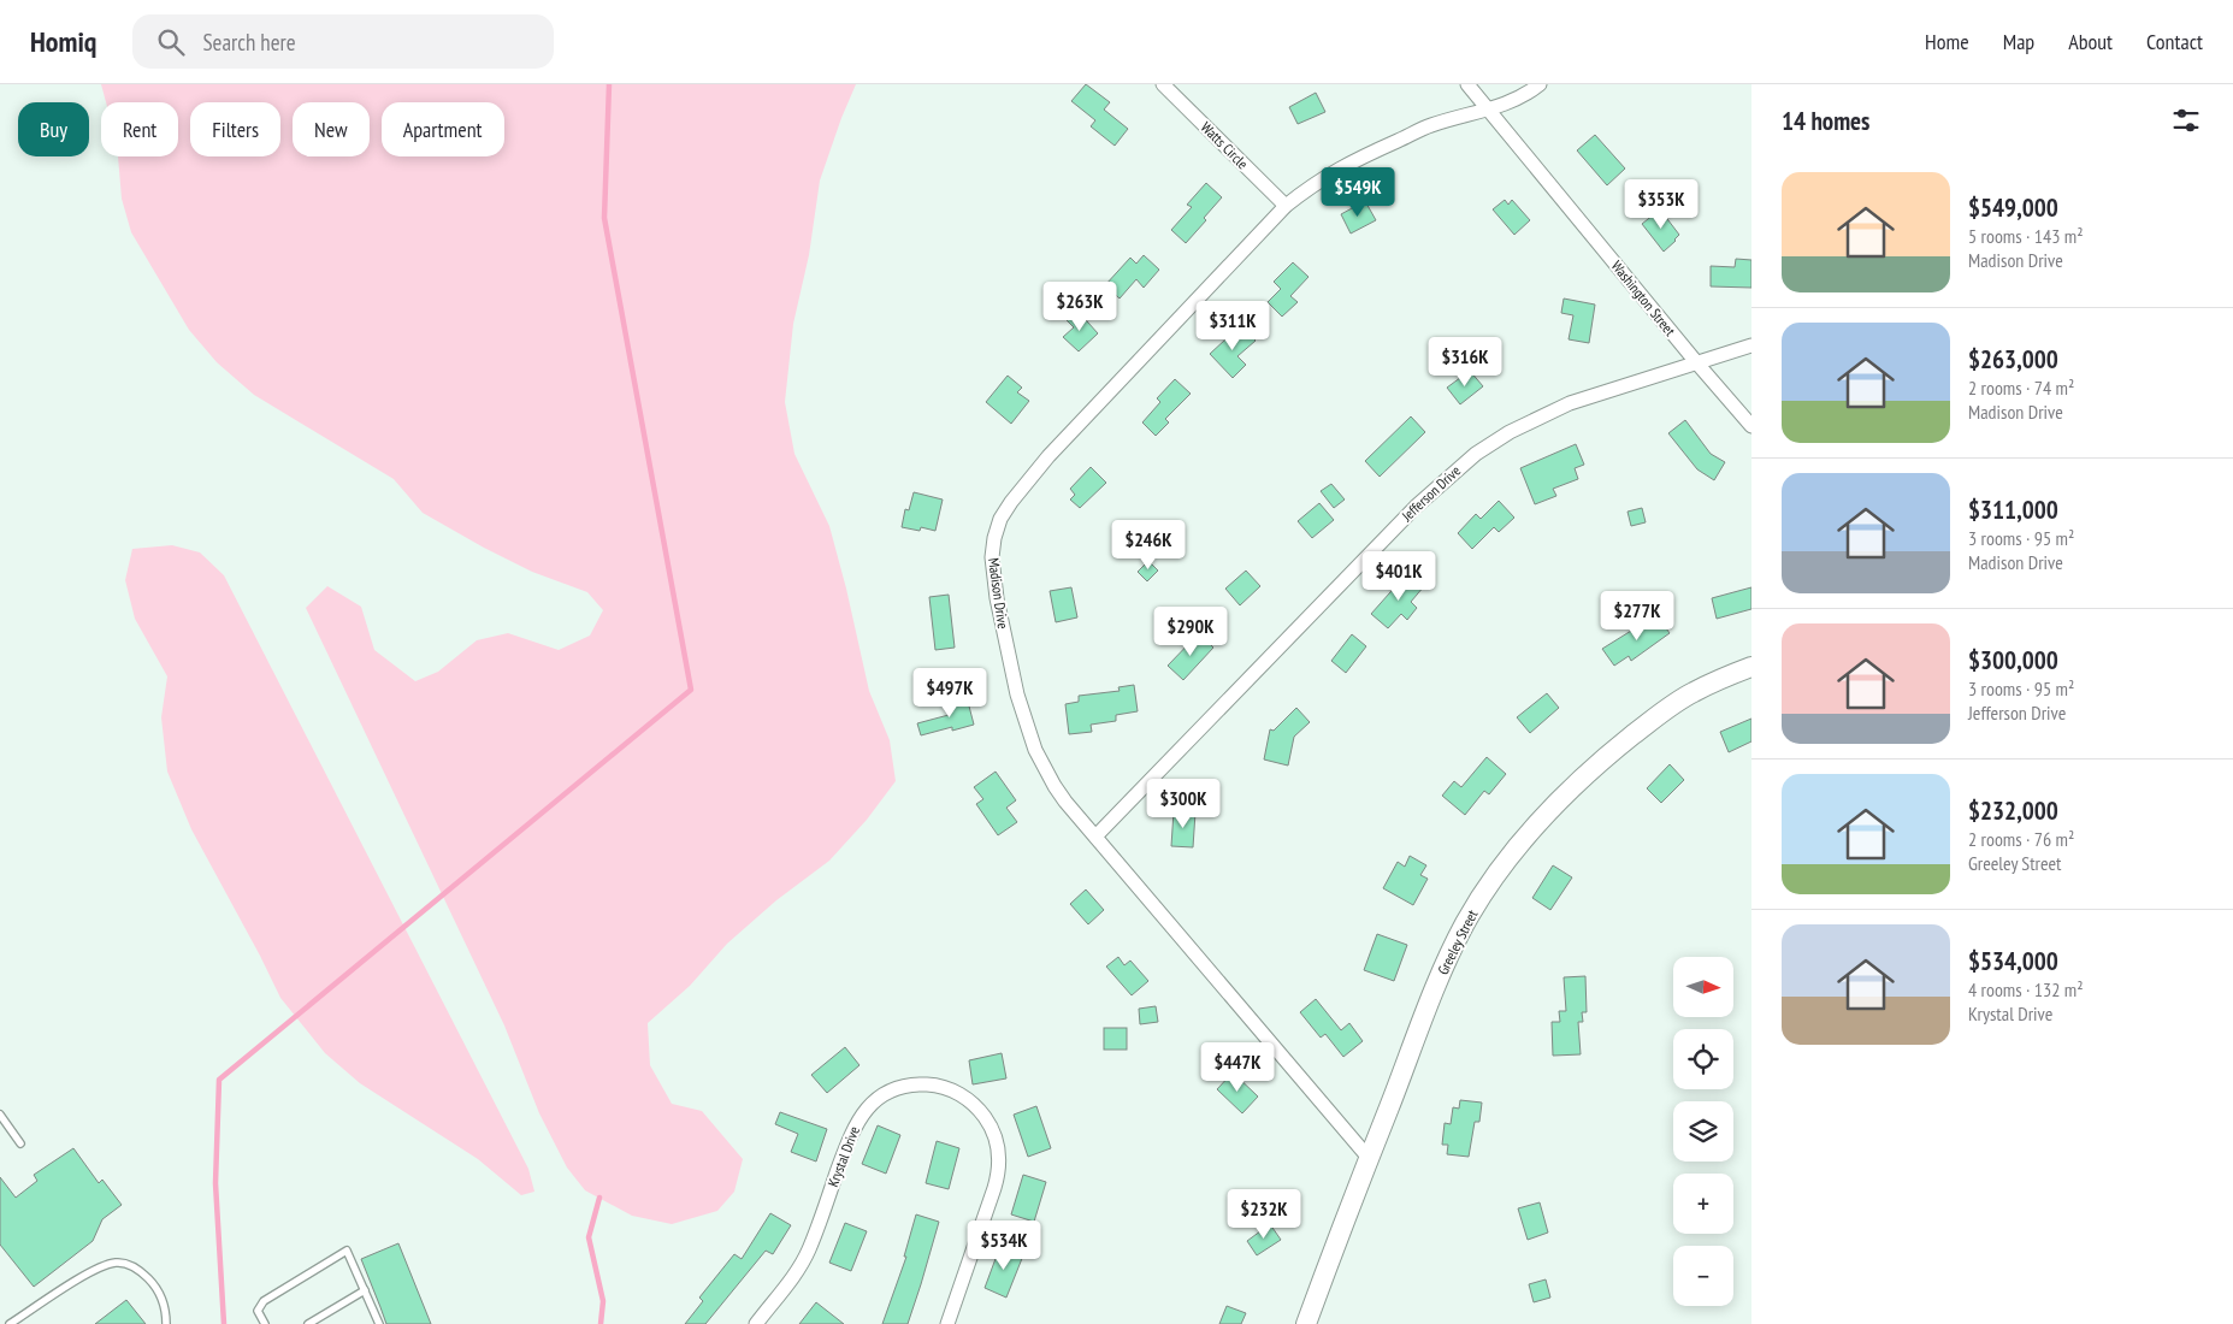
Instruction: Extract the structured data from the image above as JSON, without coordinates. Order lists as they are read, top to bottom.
{
  "streets": {
    "street": [
      "Watts Circle",
      "Washington Street",
      "Jefferson Drive",
      "Madison Drive",
      "Greeley Street",
      "Krystal Drive"
    ]
  },
  "crossings": [
    ["Watts Circle", "Madison Drive"],
    ["Washington Street", "Jefferson Drive"],
    ["Washington Street", "Madison Drive"],
    ["Jefferson Drive", "Madison Drive"],
    ["Madison Drive", "Greeley Street"]
  ],
  "north": "right",
  "page": {
    "header": "Homiq",
    "search": "Search here",
    "nav": [
      "Home",
      "Map",
      "About",
      "Contact"
    ],
    "heading": "14 homes",
    "chip": [
      "Buy",
      "Rent",
      "Filters",
      "New",
      "Apartment"
    ],
    "list": [
      {
        "name": "$549,000",
        "note": "5 rooms · 143 m² · Madison Drive"
      },
      {
        "name": "$263,000",
        "note": "2 rooms · 74 m² · Madison Drive"
      },
      {
        "name": "$311,000",
        "note": "3 rooms · 95 m² · Madison Drive"
      },
      {
        "name": "$300,000",
        "note": "3 rooms · 95 m² · Jefferson Drive"
      },
      {
        "name": "$232,000",
        "note": "2 rooms · 76 m² · Greeley Street"
      },
      {
        "name": "$534,000",
        "note": "4 rooms · 132 m² · Krystal Drive"
      }
    ],
    "price": [
      "$549K",
      "$353K",
      "$263K",
      "$311K",
      "$316K",
      "$246K",
      "$401K",
      "$277K",
      "$290K",
      "$497K",
      "$300K",
      "$447K",
      "$232K",
      "$534K"
    ],
    "map_buttons": ["+", "−"]
  }
}
